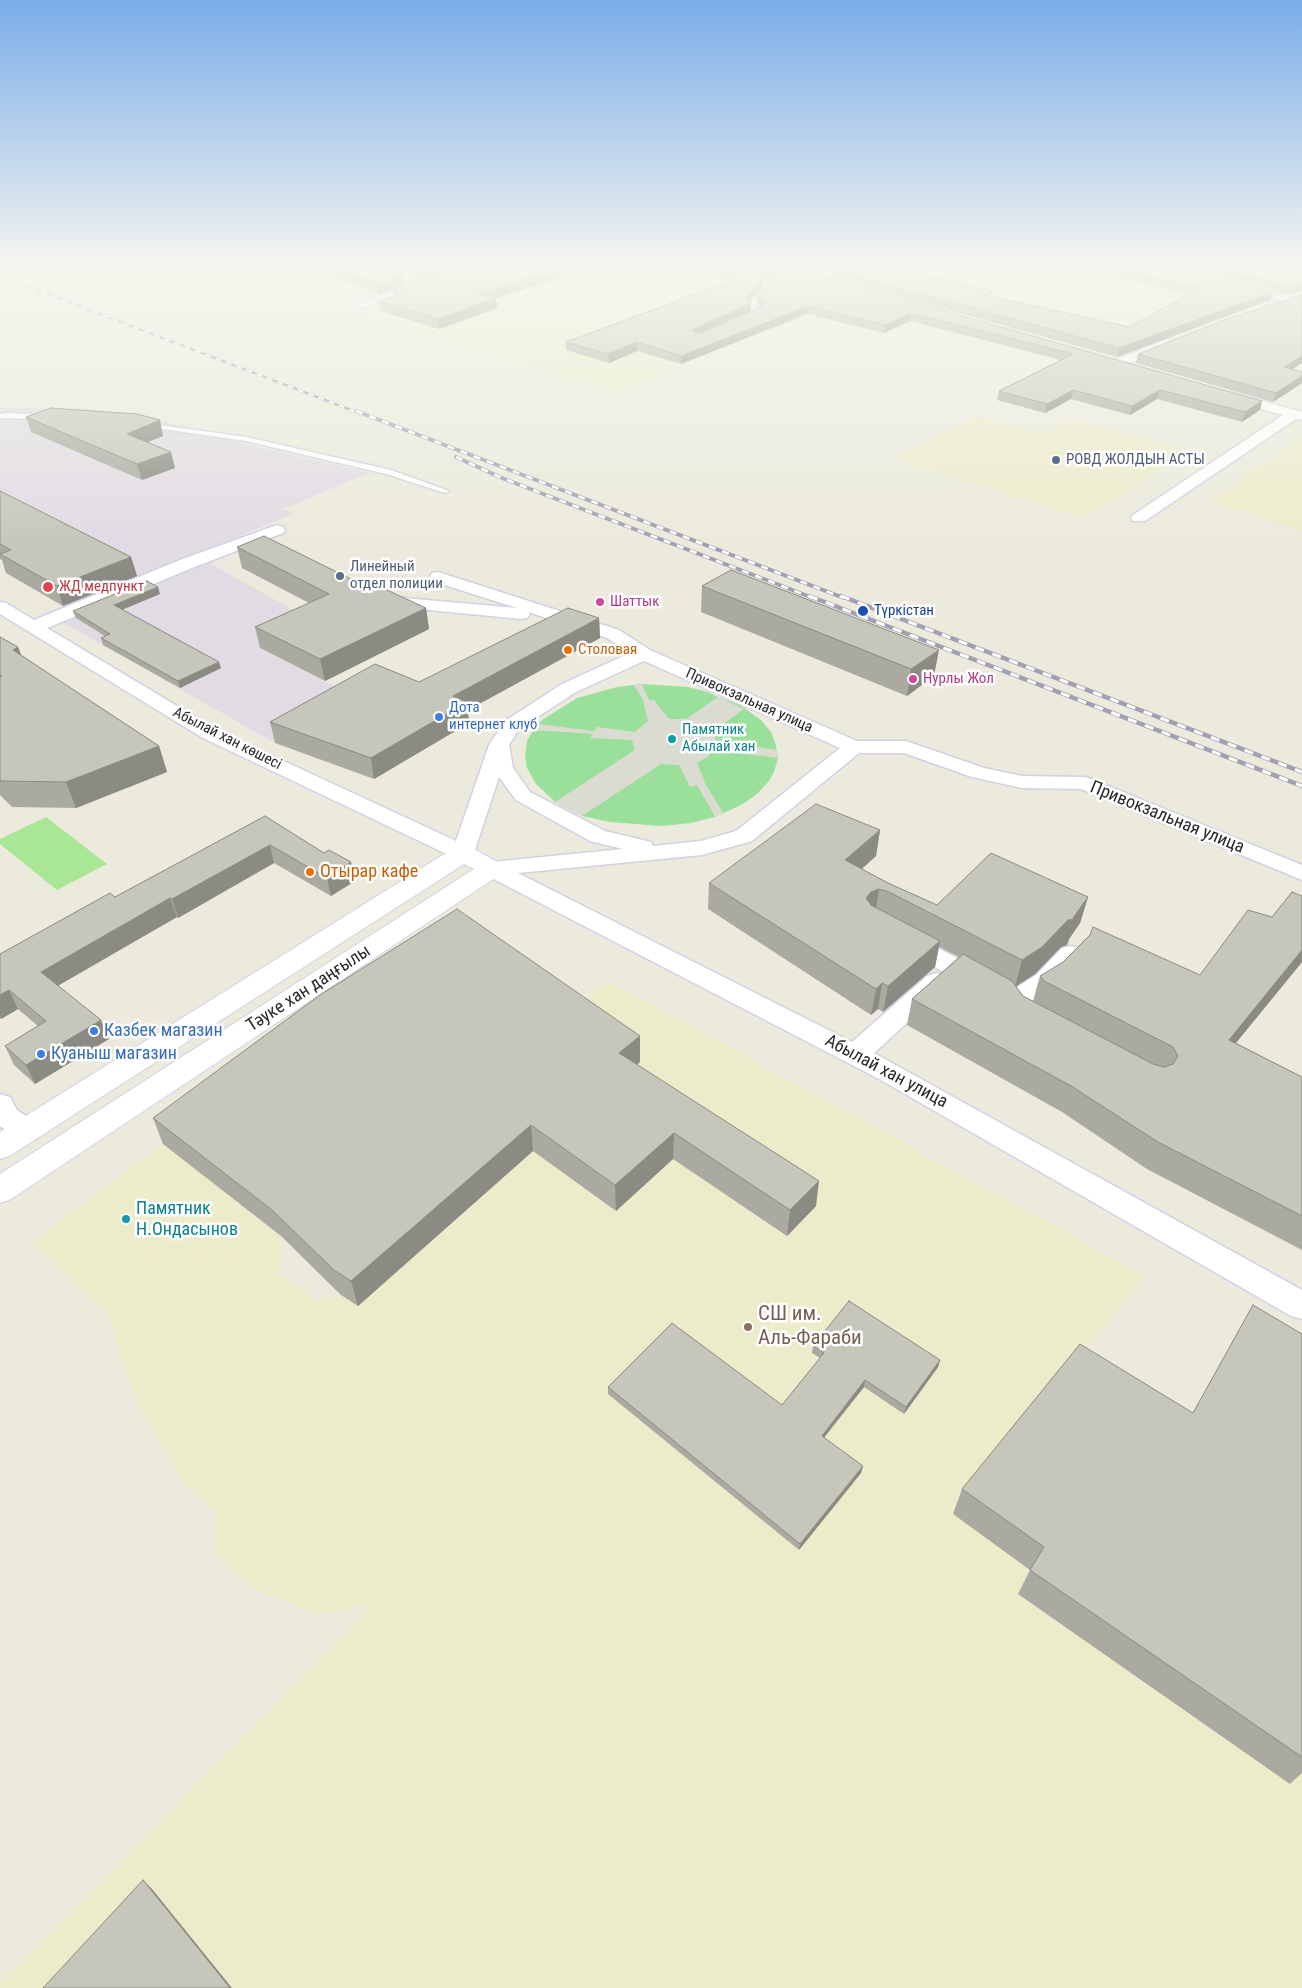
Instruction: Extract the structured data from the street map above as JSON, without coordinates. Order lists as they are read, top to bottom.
{
  "streets": {
    "street": [
      "Привокзальная улица",
      "Абылай хан көшесі",
      "Тәуке хан даңғылы",
      "Абылай хан улица"
    ]
  },
  "crossings": [
    ["Абылай хан көшесі", "Тәуке хан даңғылы"],
    ["Абылай хан көшесі", "Абылай хан улица"],
    ["Тәуке хан даңғылы", "Абылай хан улица"]
  ],
  "places": [
    "РОВД ЖОЛДЫН АСТЫ",
    "Линейный отдел полиции",
    "ЖД медпункт",
    "Шаттык",
    "Түркістан",
    "Столовая",
    "Нурлы Жол",
    "Дота интернет клуб",
    "Памятник Абылай хан",
    "Отырар кафе",
    "Казбек магазин",
    "Куаныш магазин",
    "Памятник Н.Ондасынов",
    "СШ им. Аль-Фараби"
  ]
}
